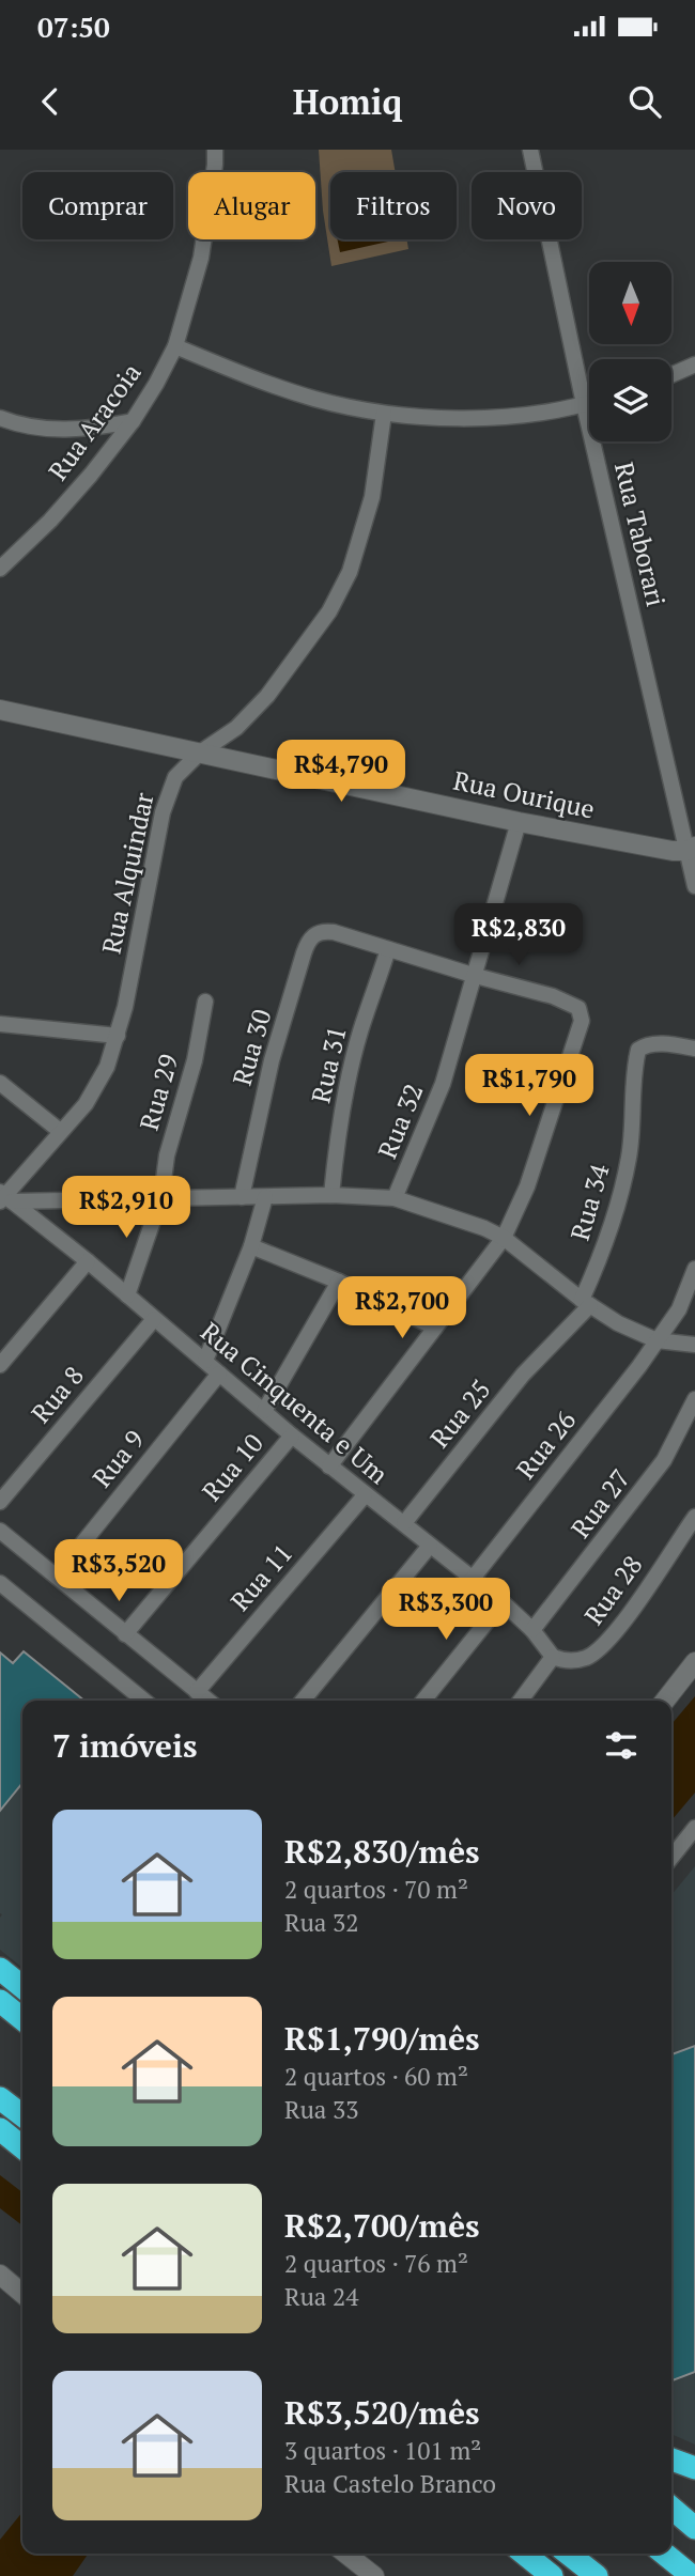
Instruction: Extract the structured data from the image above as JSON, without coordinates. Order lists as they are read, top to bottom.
{
  "streets": {
    "street": [
      "Rua Aracoia",
      "Rua Taborari",
      "Rua Ourique",
      "Rua Alquindar",
      "Rua 30",
      "Rua 31",
      "Rua 29",
      "Rua 32",
      "Rua 34",
      "Rua 8",
      "Rua Cinquenta e Um",
      "Rua 25",
      "Rua 26",
      "Rua 9",
      "Rua 10",
      "Rua 27",
      "Rua 11",
      "Rua 28"
    ]
  },
  "crossings": [
    ["Rua Taborari", "Rua Ourique"],
    ["Rua Ourique", "Rua Alquindar"],
    ["Rua Ourique", "Rua 32"],
    ["Rua Alquindar", "Rua Cinquenta e Um"],
    ["Rua 30", "Rua 31"],
    ["Rua 29", "Rua Cinquenta e Um"],
    ["Rua 34", "Rua 25"],
    ["Rua 8", "Rua Cinquenta e Um"],
    ["Rua Cinquenta e Um", "Rua 25"],
    ["Rua Cinquenta e Um", "Rua 26"],
    ["Rua Cinquenta e Um", "Rua 9"],
    ["Rua Cinquenta e Um", "Rua 10"],
    ["Rua Cinquenta e Um", "Rua 27"],
    ["Rua Cinquenta e Um", "Rua 11"],
    ["Rua Cinquenta e Um", "Rua 28"]
  ],
  "north": "bottom",
  "page": {
    "status": "07:50",
    "header": "Homiq",
    "chip": [
      "Comprar",
      "Alugar",
      "Filtros",
      "Novo"
    ],
    "price": [
      "R$4,790",
      "R$2,830",
      "R$1,790",
      "R$2,910",
      "R$2,700",
      "R$3,520",
      "R$3,300"
    ],
    "heading": "7 imóveis",
    "list": [
      {
        "name": "R$2,830/mês",
        "note": "2 quartos · 70 m² · Rua 32"
      },
      {
        "name": "R$1,790/mês",
        "note": "2 quartos · 60 m² · Rua 33"
      },
      {
        "name": "R$2,700/mês",
        "note": "2 quartos · 76 m² · Rua 24"
      },
      {
        "name": "R$3,520/mês",
        "note": "3 quartos · 101 m² · Rua Castelo Branco"
      }
    ]
  }
}
